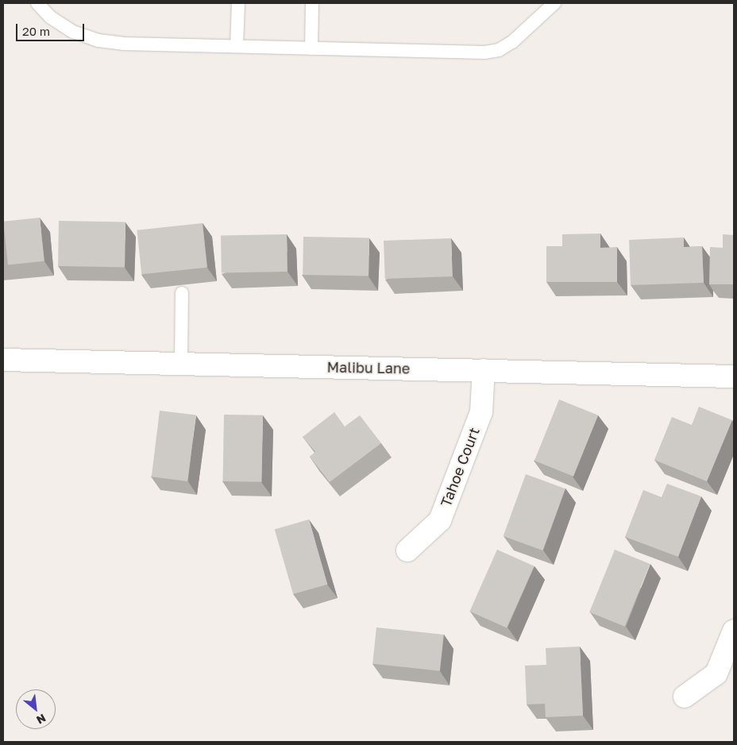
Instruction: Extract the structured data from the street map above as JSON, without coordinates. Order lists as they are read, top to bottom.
{
  "streets": {
    "street": ["Malibu Lane", "Tahoe Court"]
  },
  "crossings": [
    ["Malibu Lane", "Tahoe Court"]
  ],
  "scale_bar": "20 m",
  "north": "bottom right"
}
